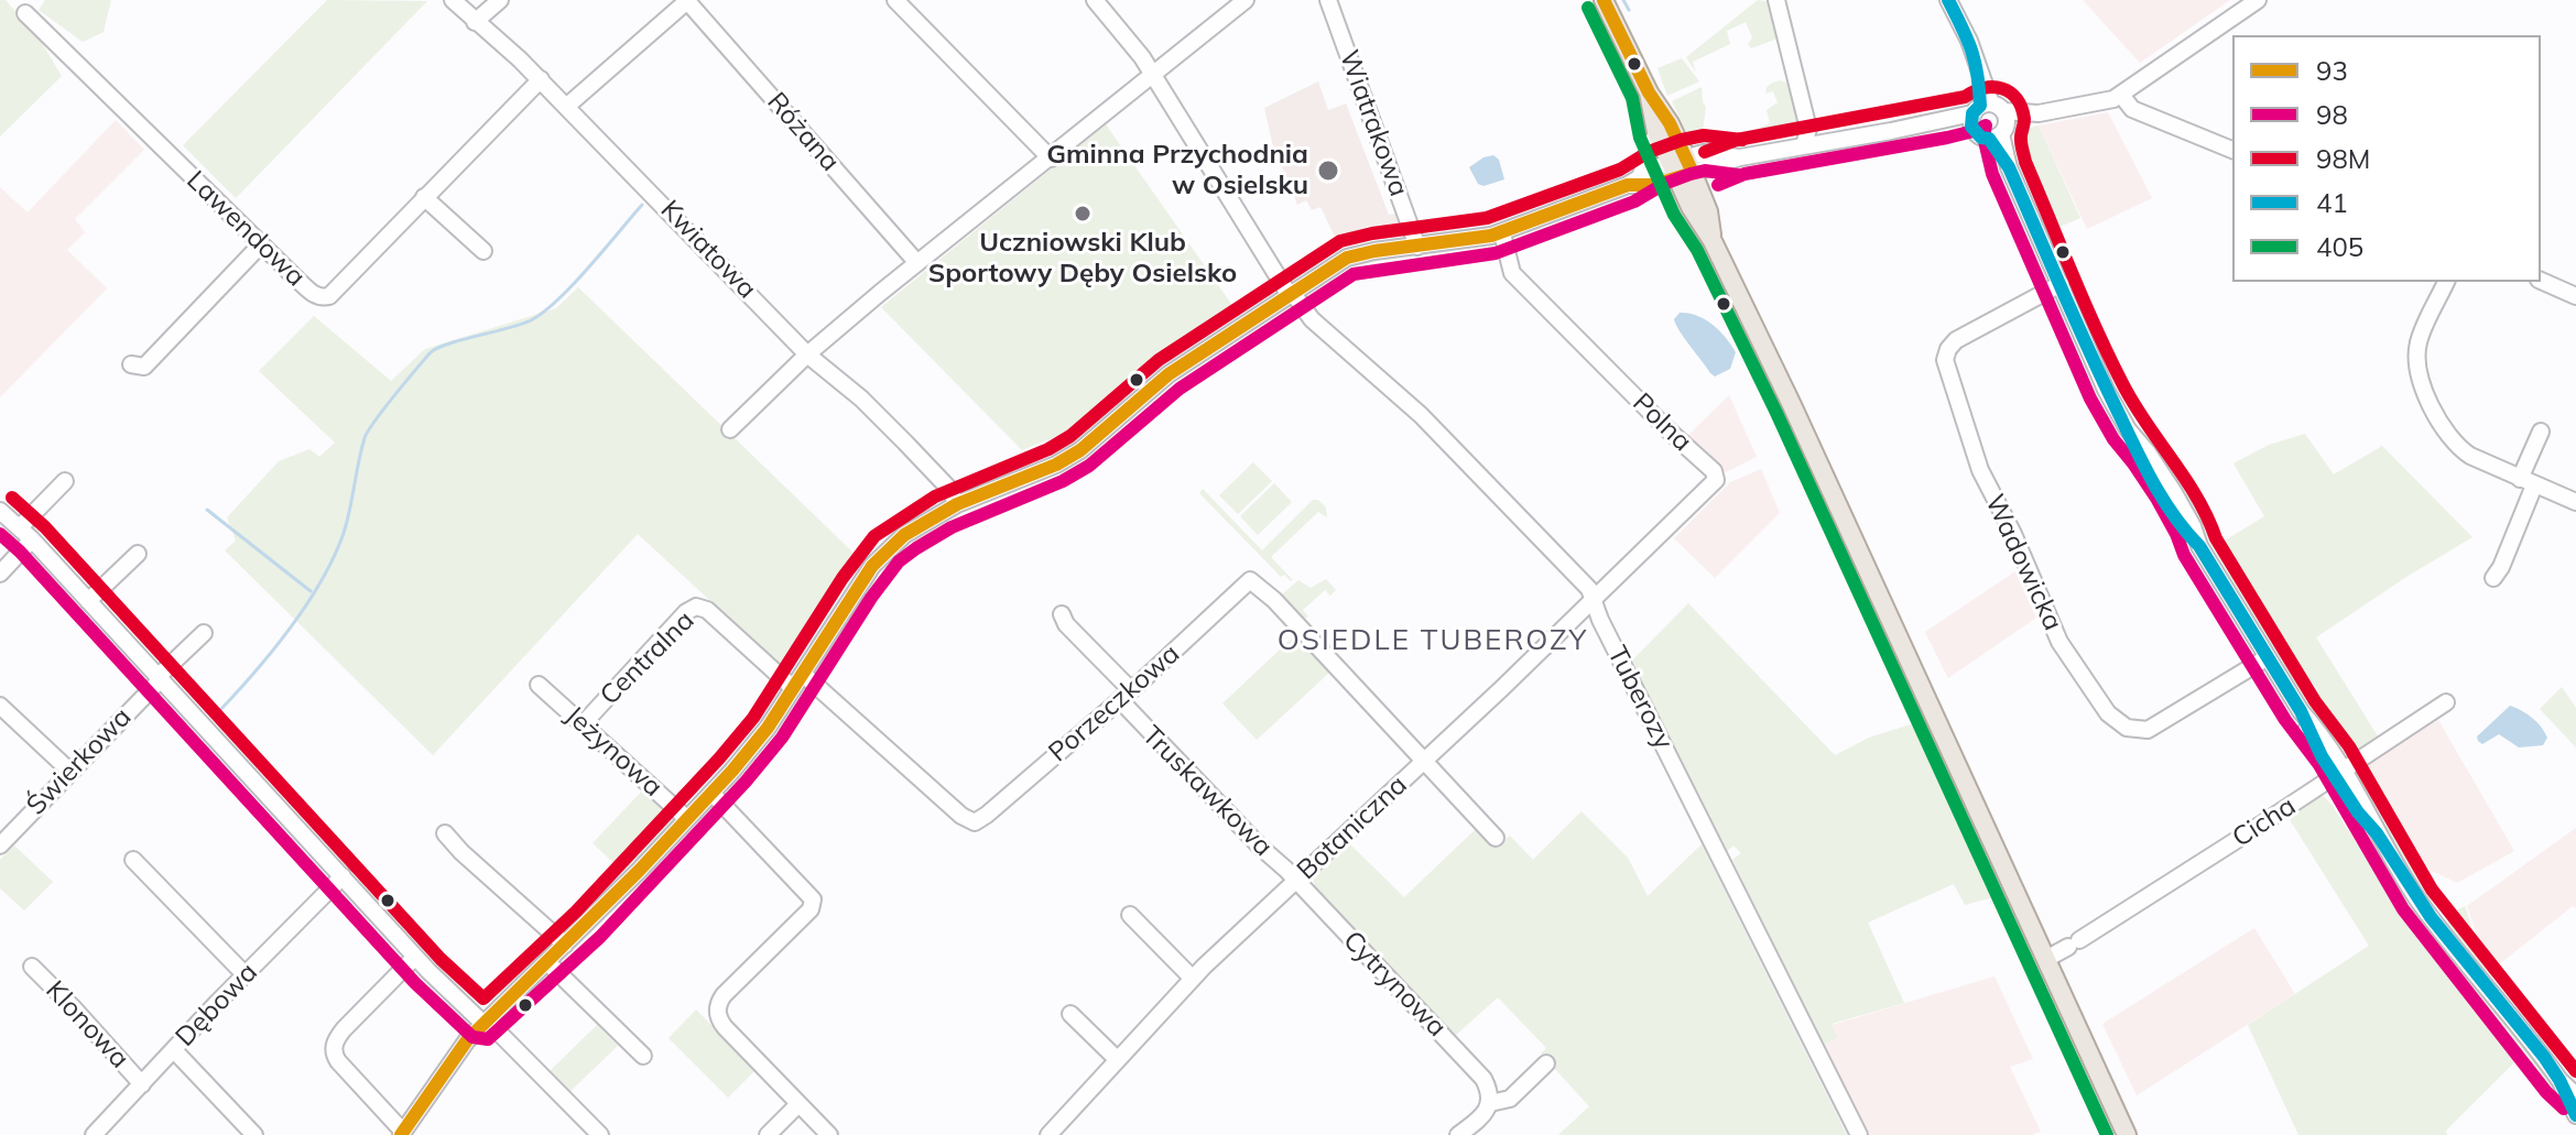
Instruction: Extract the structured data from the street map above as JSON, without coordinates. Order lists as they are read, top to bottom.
{
  "streets": {
    "street": [
      "Wiatrakowa",
      "Różana",
      "Lawendowa",
      "Kwiatowa",
      "Polna",
      "Wadowicka",
      "Centralna",
      "Tuberozy",
      "Porzeczkowa",
      "Jeżynowa",
      "Świerkowa",
      "Truskawkowa",
      "Cicha",
      "Botaniczna",
      "Cytrynowa",
      "Dębowa",
      "Klonowa"
    ]
  },
  "crossings": [
    ["Lawendowa", "Kwiatowa"],
    ["Polna", "Tuberozy"],
    ["Polna", "Botaniczna"],
    ["Centralna", "Jeżynowa"],
    ["Tuberozy", "Botaniczna"],
    ["Porzeczkowa", "Truskawkowa"],
    ["Porzeczkowa", "Botaniczna"],
    ["Truskawkowa", "Botaniczna"],
    ["Truskawkowa", "Cytrynowa"],
    ["Botaniczna", "Cytrynowa"],
    ["Dębowa", "Klonowa"]
  ],
  "districts": ["OSIEDLE TUBEROZY"],
  "places": ["Gminna Przychodnia w Osielsku", "Uczniowski Klub Sportowy Dęby Osielsko"],
  "lines": [
    "transit line 93",
    "transit line 41",
    "transit line 405",
    "transit line 98M",
    "transit line 98"
  ],
  "legend": [
    "93",
    "98",
    "98M",
    "41",
    "405"
  ]
}
